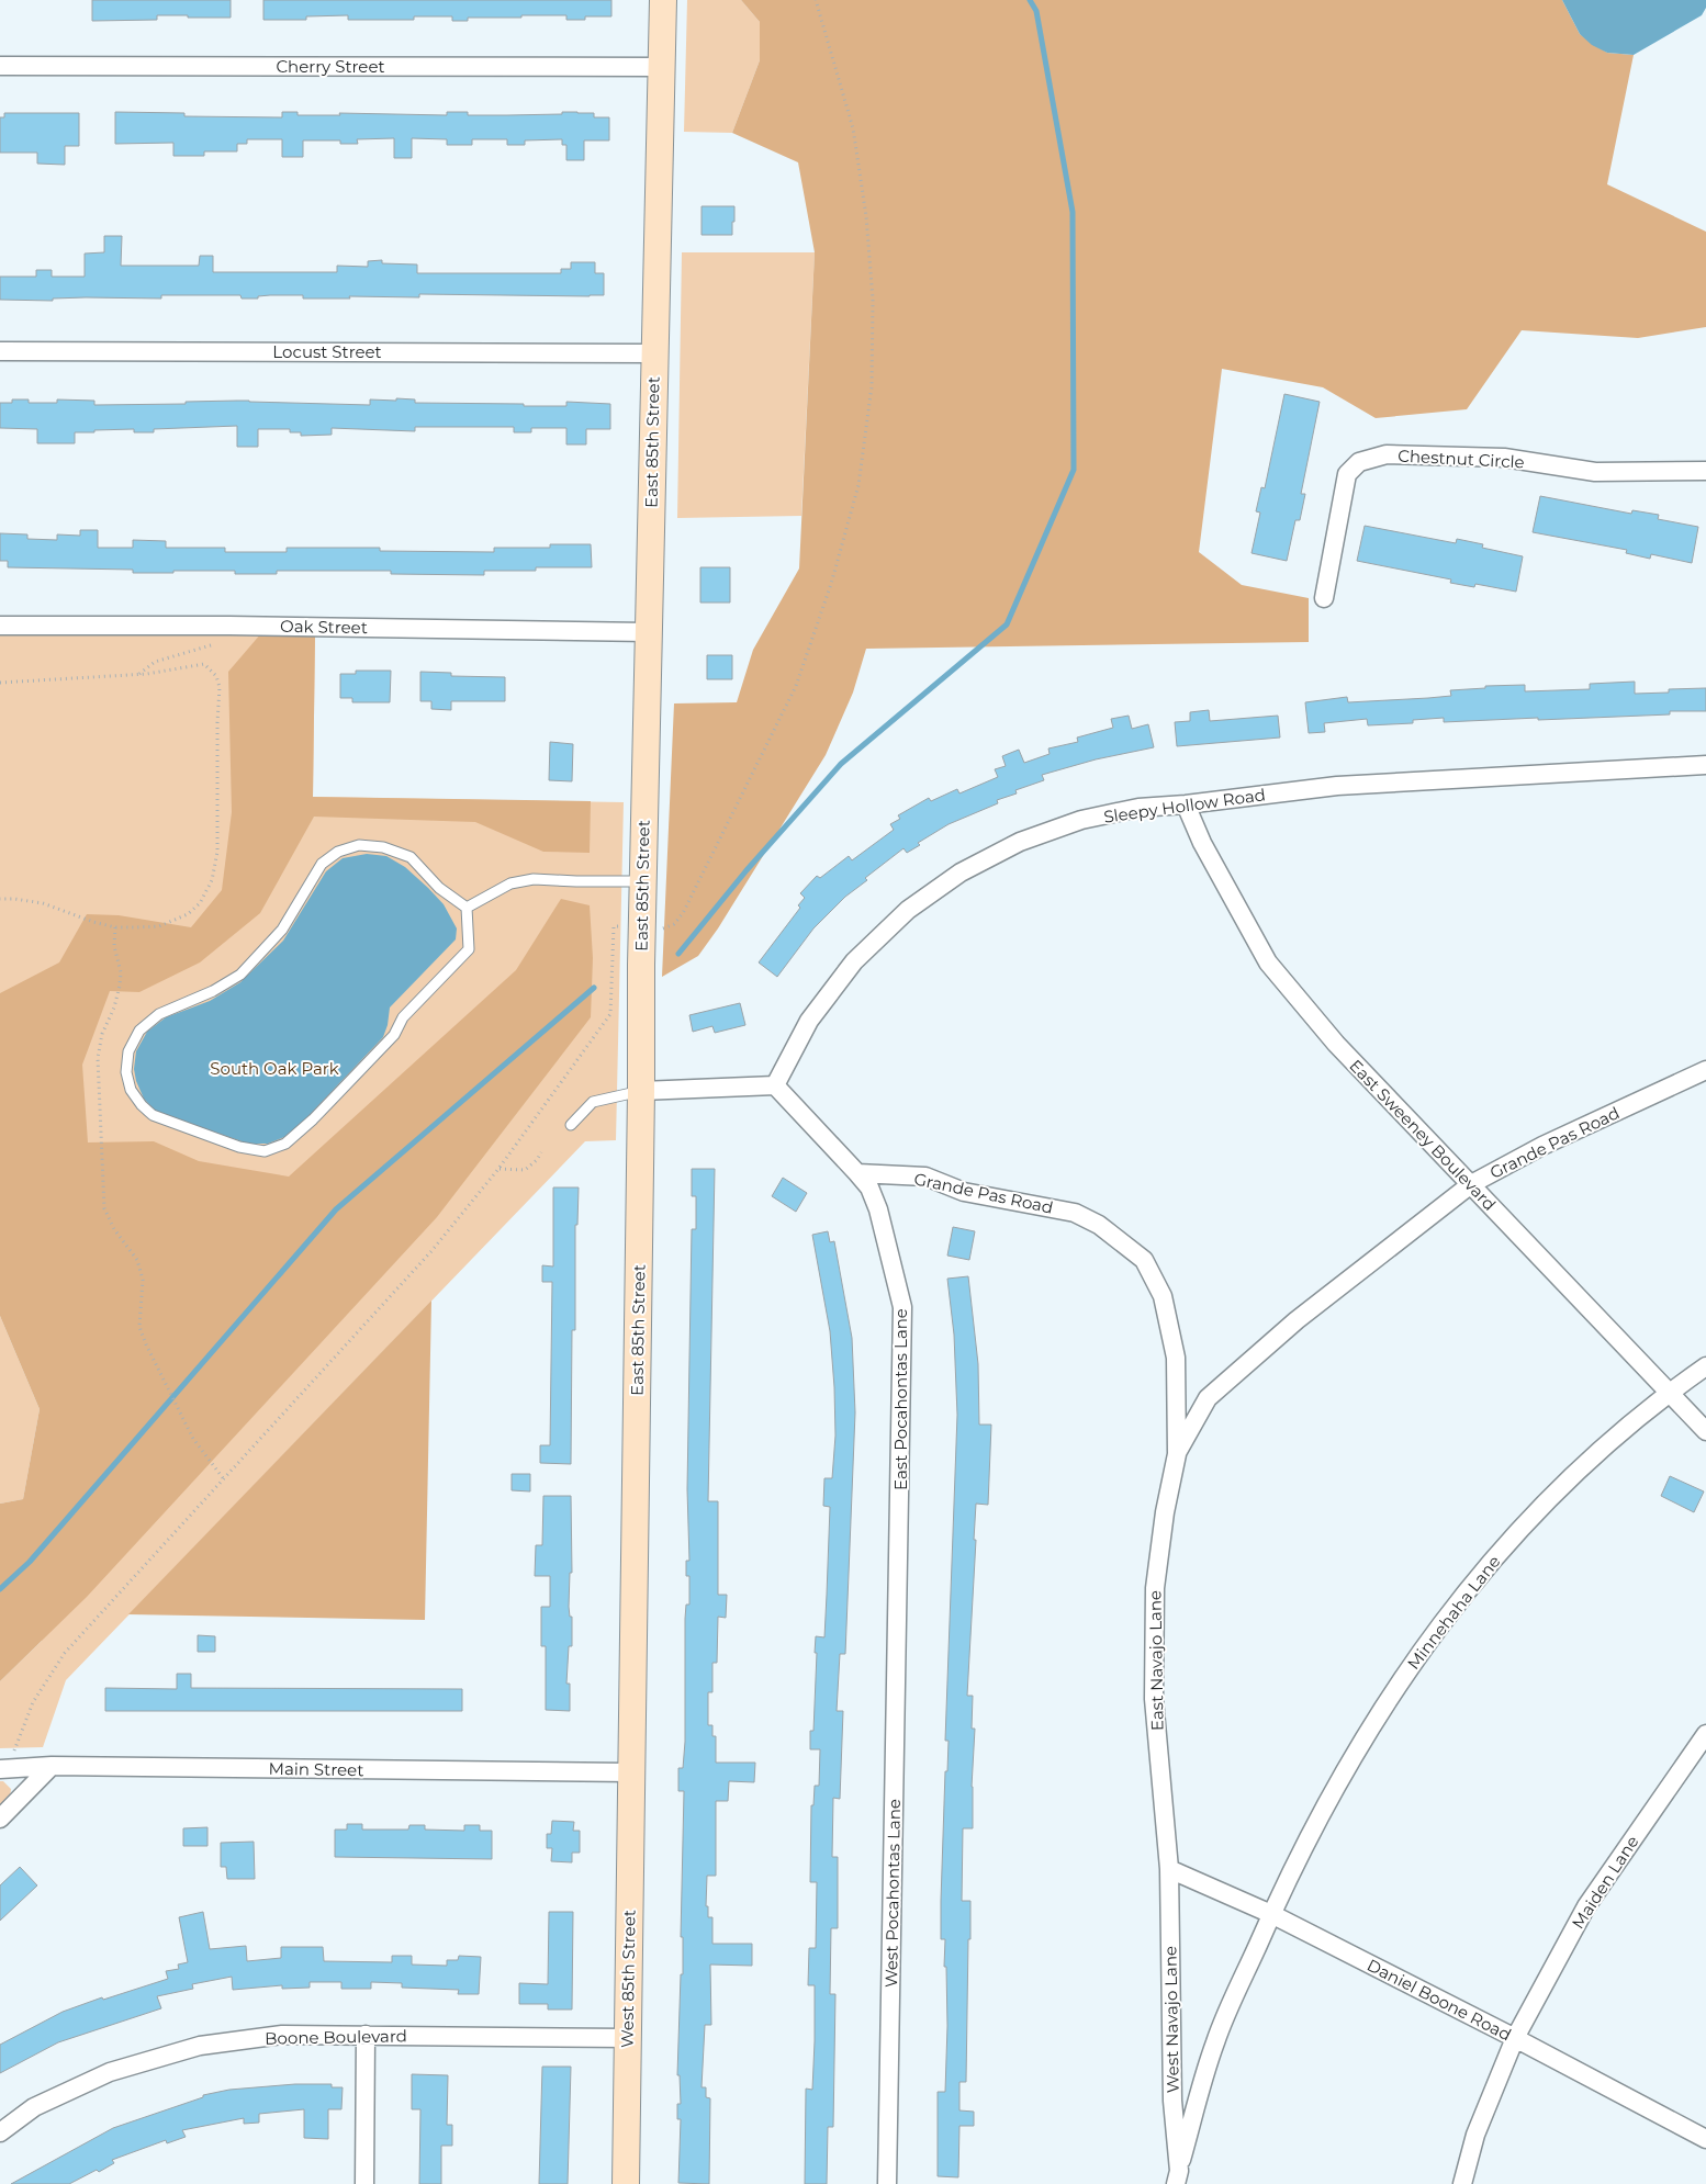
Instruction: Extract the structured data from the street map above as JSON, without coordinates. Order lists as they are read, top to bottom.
{
  "streets": {
    "main road": ["East 85th Street", "West 85th Street"],
    "street": [
      "Cherry Street",
      "Locust Street",
      "Chestnut Circle",
      "Oak Street",
      "Sleepy Hollow Road",
      "East Sweeney Boulevard",
      "Grande Pas Road",
      "East Pocahontas Lane",
      "Minnehaha Lane",
      "East Navajo Lane",
      "Main Street",
      "Maiden Lane",
      "West Pocahontas Lane",
      "Daniel Boone Road",
      "West Navajo Lane",
      "Boone Boulevard"
    ]
  },
  "crossings": [
    ["Cherry Street", "East 85th Street"],
    ["Locust Street", "East 85th Street"],
    ["East 85th Street", "Oak Street"],
    ["East 85th Street", "Main Street"],
    ["East 85th Street", "West 85th Street"],
    ["Sleepy Hollow Road", "East Sweeney Boulevard"],
    ["East Sweeney Boulevard", "Grande Pas Road"],
    ["East Sweeney Boulevard", "Minnehaha Lane"],
    ["Grande Pas Road", "East Pocahontas Lane"],
    ["Grande Pas Road", "East Navajo Lane"],
    ["East Pocahontas Lane", "West Pocahontas Lane"],
    ["Minnehaha Lane", "Daniel Boone Road"],
    ["Minnehaha Lane", "West Navajo Lane"],
    ["East Navajo Lane", "Daniel Boone Road"],
    ["East Navajo Lane", "West Navajo Lane"],
    ["Main Street", "West 85th Street"],
    ["Maiden Lane", "Daniel Boone Road"],
    ["West 85th Street", "Boone Boulevard"],
    ["Daniel Boone Road", "West Navajo Lane"]
  ],
  "parks": ["South Oak Park"]
}
